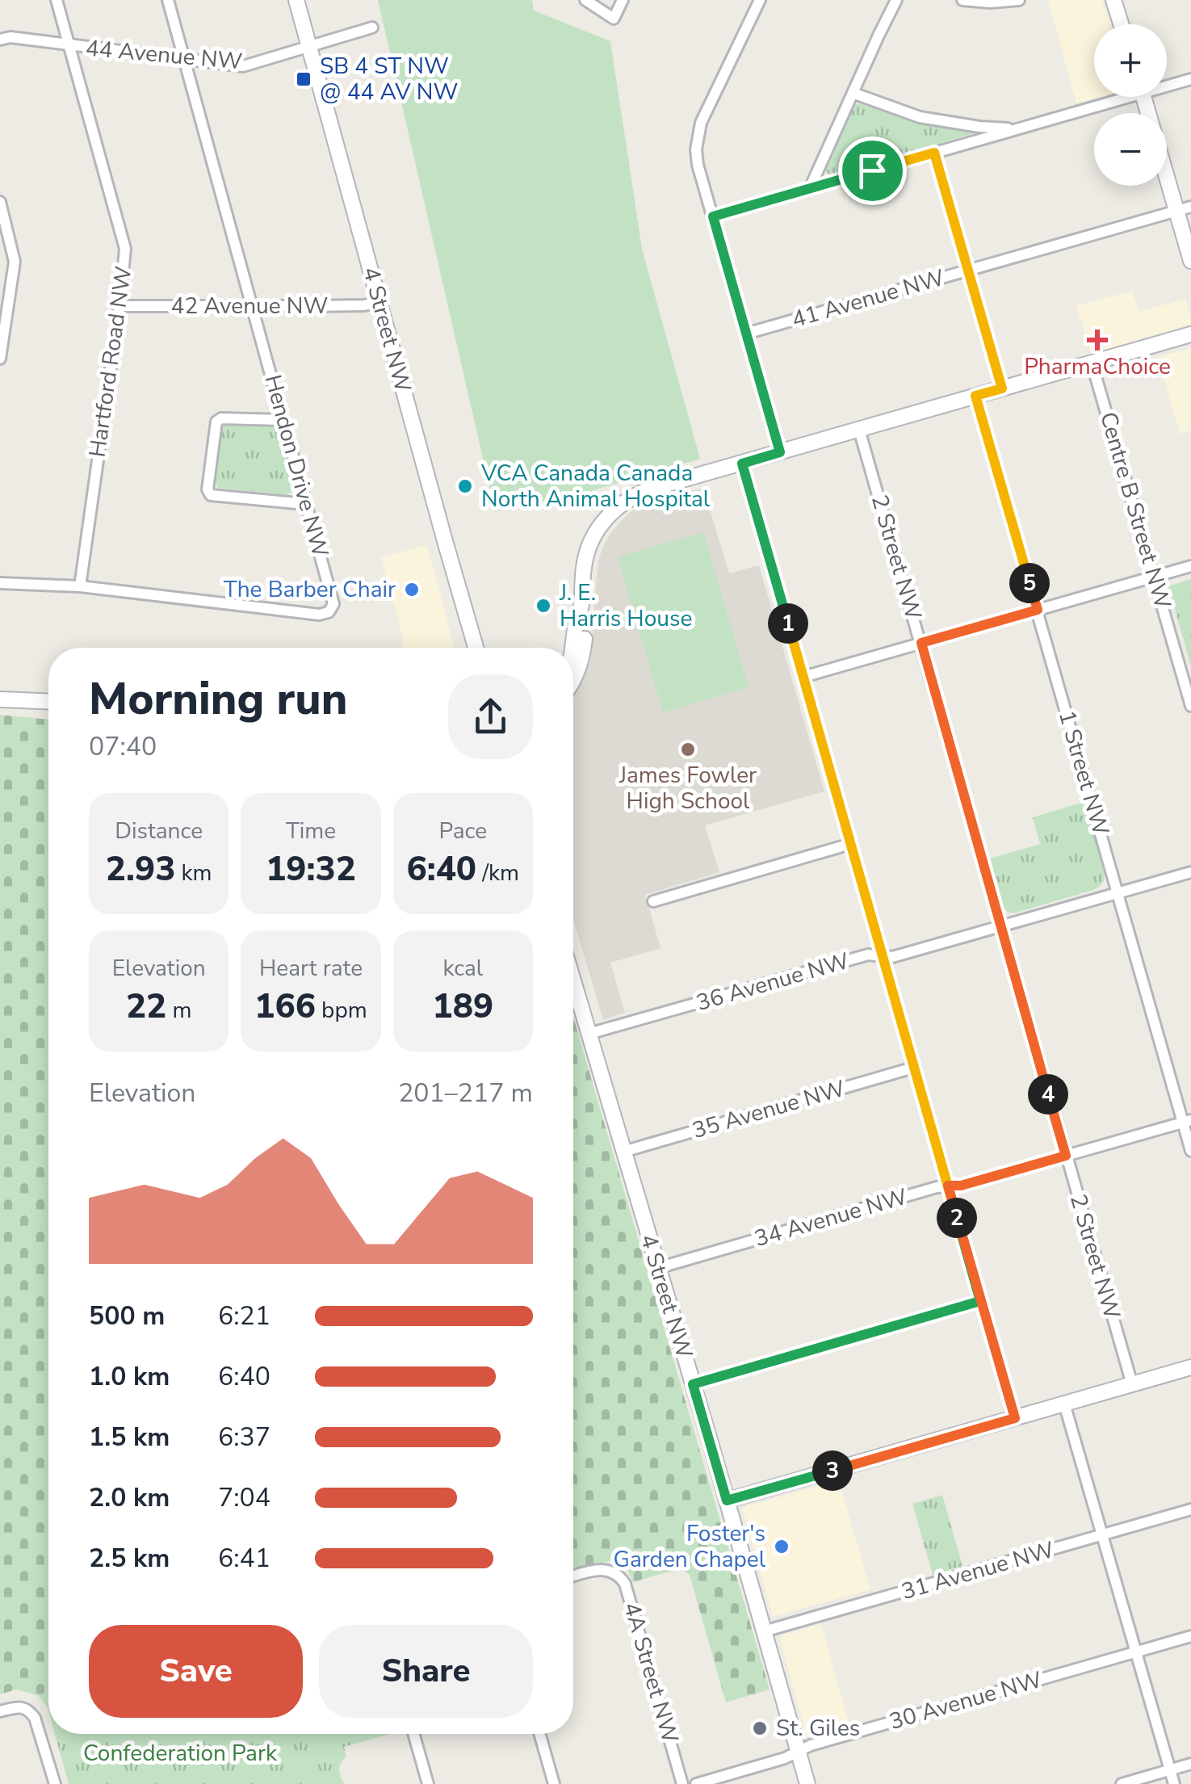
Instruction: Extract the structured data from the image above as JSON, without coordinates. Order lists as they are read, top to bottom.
{
  "streets": {
    "main road": ["4 Street NW"],
    "street": [
      "44 Avenue NW",
      "41 Avenue NW",
      "42 Avenue NW",
      "Hartford Road NW",
      "Hendon Drive NW",
      "Centre B Street NW",
      "2 Street NW",
      "1 Street NW",
      "36 Avenue NW",
      "35 Avenue NW",
      "34 Avenue NW",
      "31 Avenue NW",
      "4A Street NW",
      "30 Avenue NW"
    ]
  },
  "crossings": [
    ["44 Avenue NW", "4 Street NW"],
    ["44 Avenue NW", "Hartford Road NW"],
    ["44 Avenue NW", "Hendon Drive NW"],
    ["42 Avenue NW", "4 Street NW"],
    ["42 Avenue NW", "Hartford Road NW"],
    ["42 Avenue NW", "Hendon Drive NW"],
    ["4 Street NW", "36 Avenue NW"],
    ["4 Street NW", "35 Avenue NW"],
    ["4 Street NW", "34 Avenue NW"],
    ["4 Street NW", "31 Avenue NW"],
    ["4 Street NW", "30 Avenue NW"],
    ["Hartford Road NW", "Hendon Drive NW"],
    ["2 Street NW", "36 Avenue NW"],
    ["2 Street NW", "34 Avenue NW"],
    ["1 Street NW", "36 Avenue NW"],
    ["1 Street NW", "34 Avenue NW"]
  ],
  "parks": ["Confederation Park"],
  "places": {
    "transit": ["SB 4 ST NW @ 44 AV NW"],
    "health": ["PharmaChoice"],
    "other": [
      "VCA Canada Canada North Animal Hospital",
      "The Barber Chair",
      "J. E. Harris House",
      "James Fowler High School",
      "Foster's Garden Chapel",
      "St. Giles"
    ]
  },
  "page": {
    "map_buttons": ["+", "−"],
    "pins": [
      "5",
      "1",
      "4",
      "2",
      "3"
    ],
    "heading": ["Morning run", "07:40"],
    "stats": [
      ["Distance", "2.93 km"],
      ["Time", "19:32"],
      ["Pace", "6:40 /km"],
      ["Elevation", "22 m"],
      ["Heart rate", "166 bpm"],
      ["kcal", "189"]
    ],
    "chart": ["Elevation", "201–217 m"],
    "list": [
      {
        "name": "500 m",
        "note": "6:21"
      },
      {
        "name": "1.0 km",
        "note": "6:40"
      },
      {
        "name": "1.5 km",
        "note": "6:37"
      },
      {
        "name": "2.0 km",
        "note": "7:04"
      },
      {
        "name": "2.5 km",
        "note": "6:41"
      }
    ],
    "buttons": ["Save", "Share"]
  }
}
